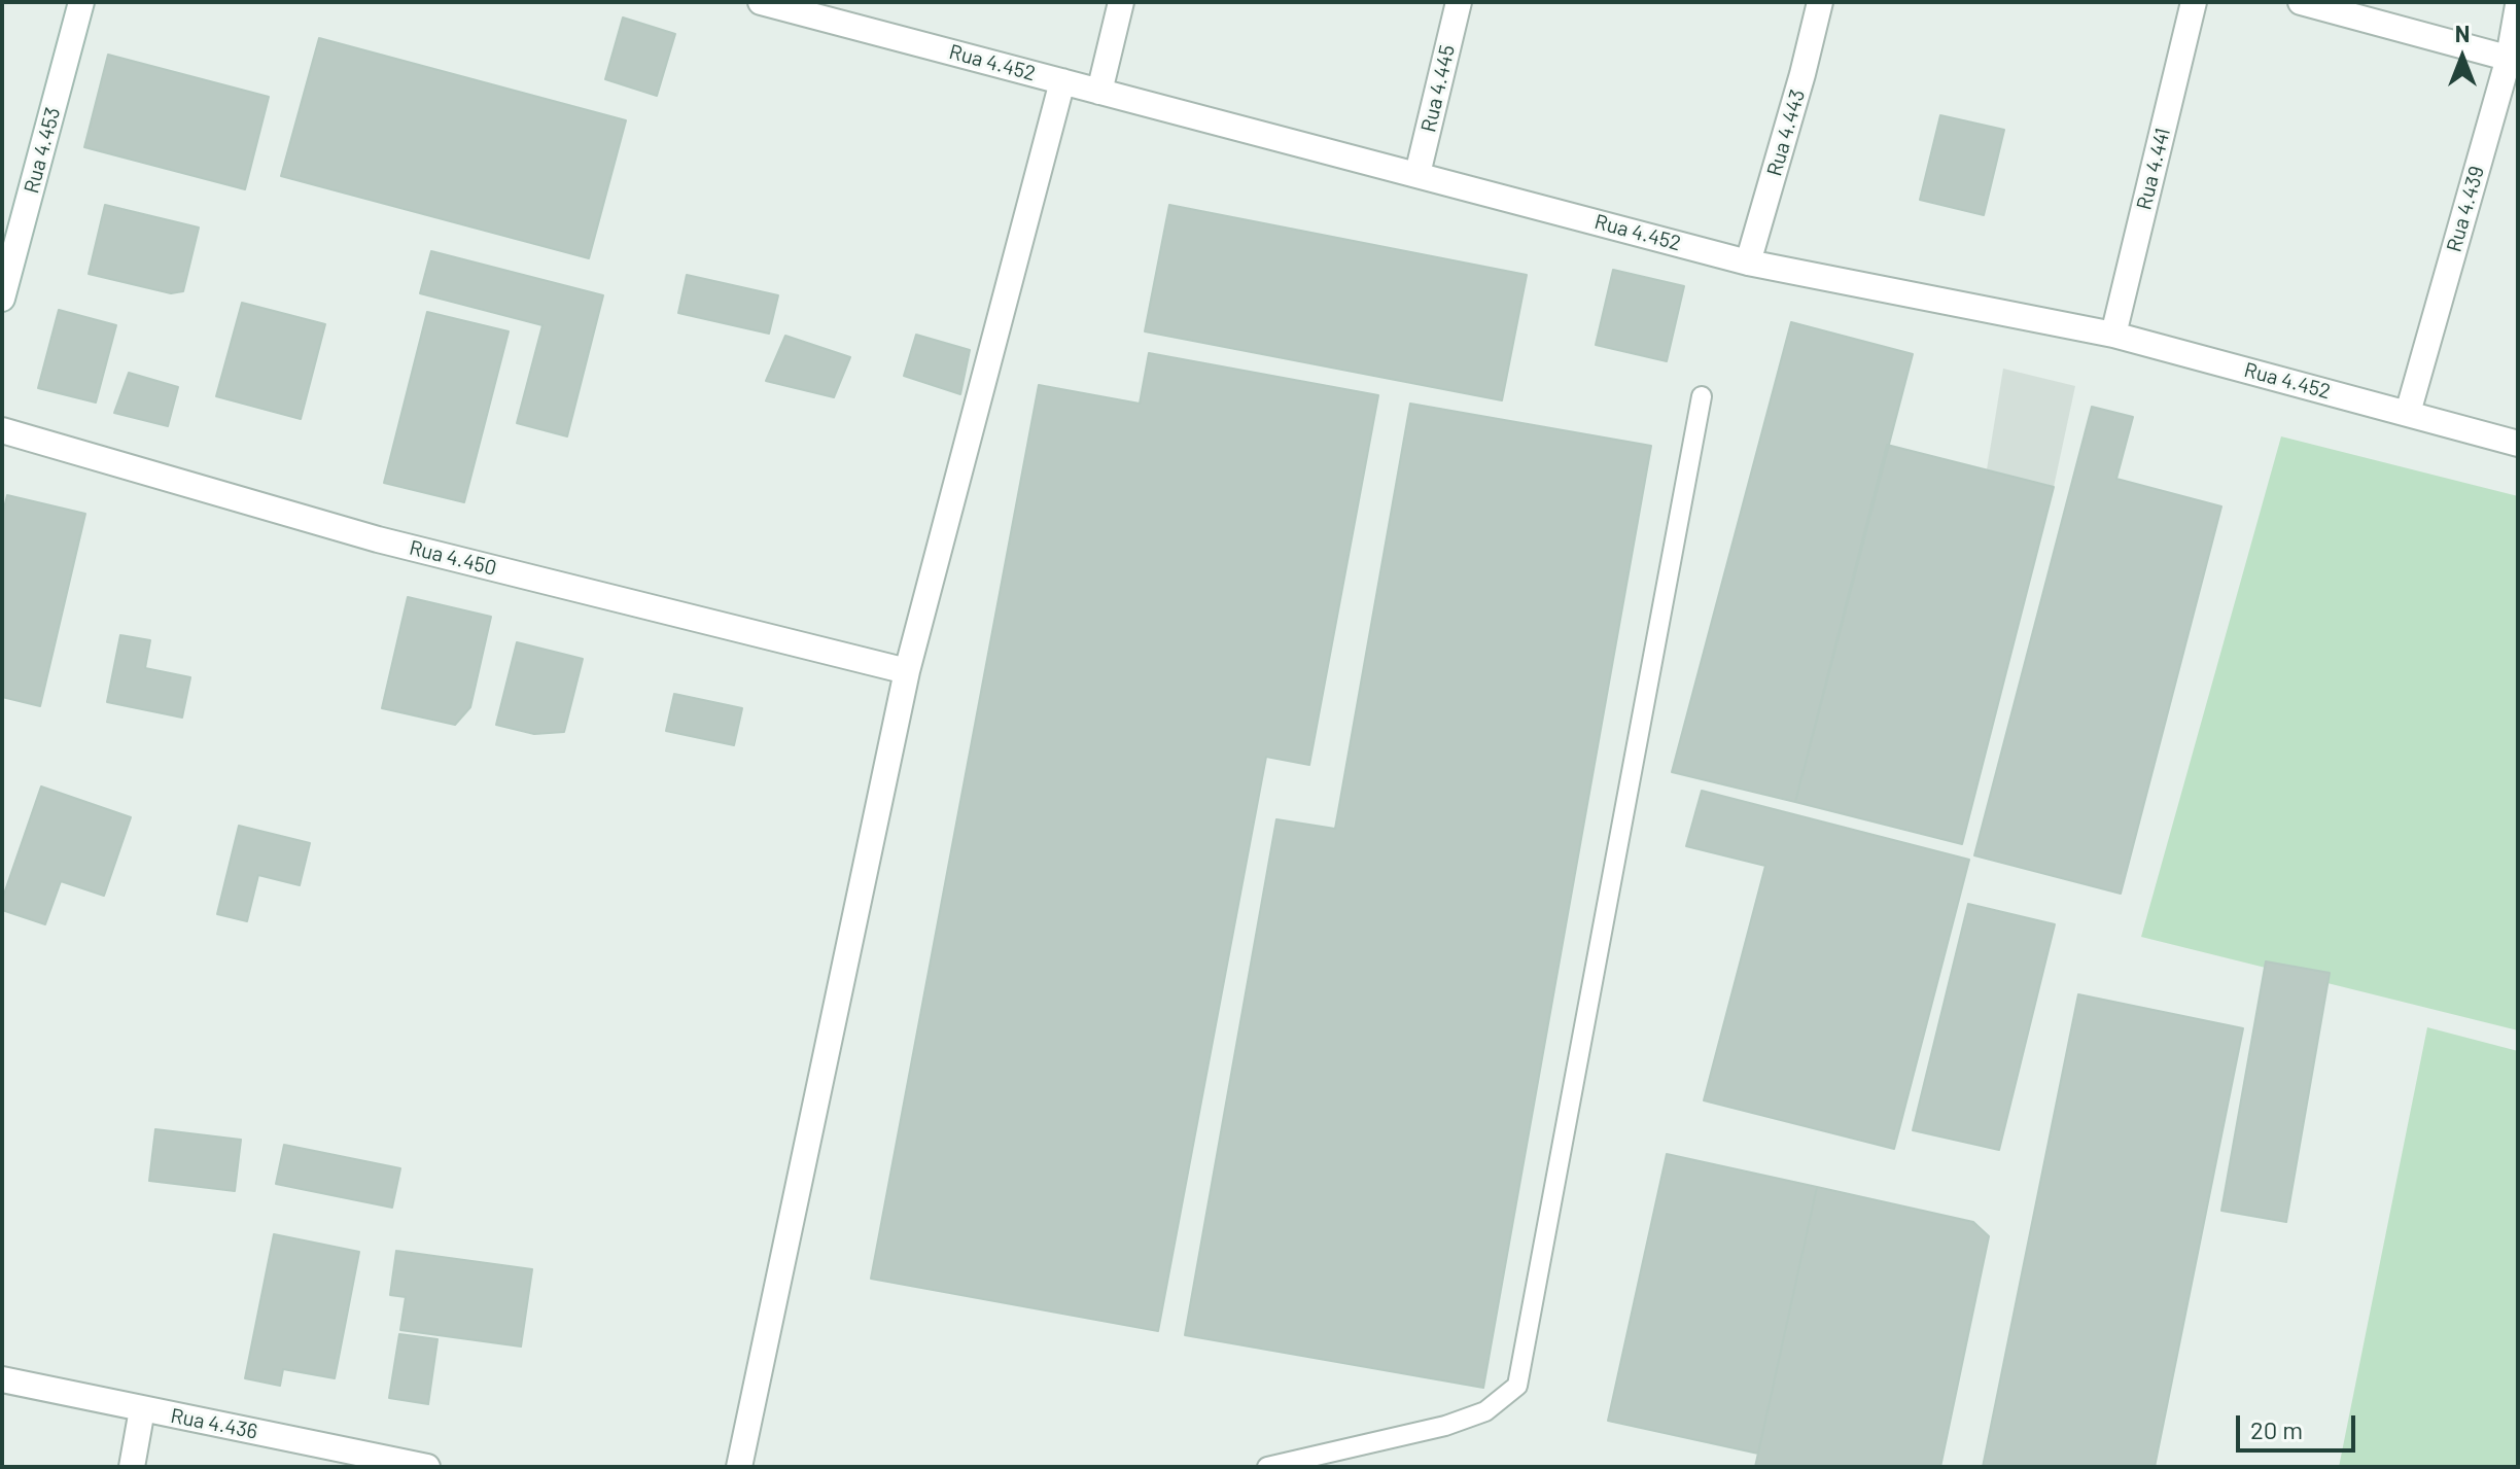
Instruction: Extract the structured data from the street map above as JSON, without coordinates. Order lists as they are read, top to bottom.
{
  "streets": {
    "street": [
      "Rua 4.452",
      "Rua 4.445",
      "Rua 4.443",
      "Rua 4.453",
      "Rua 4.441",
      "Rua 4.439",
      "Rua 4.450",
      "Rua 4.436"
    ]
  },
  "crossings": [
    ["Rua 4.452", "Rua 4.445"],
    ["Rua 4.452", "Rua 4.443"],
    ["Rua 4.452", "Rua 4.441"],
    ["Rua 4.452", "Rua 4.439"]
  ],
  "scale_bar": "20 m",
  "north": "top"
}
